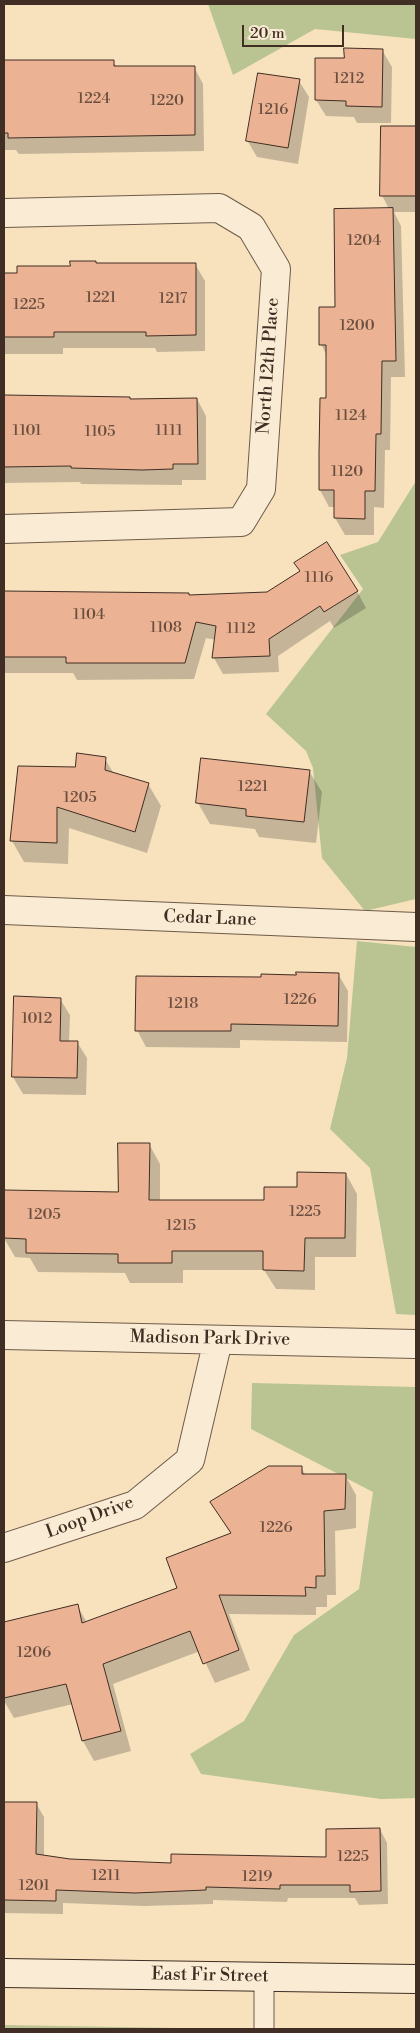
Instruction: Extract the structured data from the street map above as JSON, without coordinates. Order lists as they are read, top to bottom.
{
  "streets": {
    "street": [
      "North 12th Place",
      "Cedar Lane",
      "Madison Park Drive",
      "Loop Drive",
      "East Fir Street"
    ]
  },
  "crossings": [
    ["Madison Park Drive", "Loop Drive"]
  ],
  "house_numbers": [
    "1212",
    "1224",
    "1220",
    "1216",
    "1204",
    "1221",
    "1217",
    "1225",
    "1200",
    "1124",
    "1101",
    "1111",
    "1105",
    "1120",
    "1116",
    "1104",
    "1108",
    "1112",
    "1221",
    "1205",
    "1226",
    "1218",
    "1012",
    "1225",
    "1205",
    "1215",
    "1226",
    "1206",
    "1225",
    "1211",
    "1219",
    "1201"
  ],
  "scale_bar": "20 m"
}
